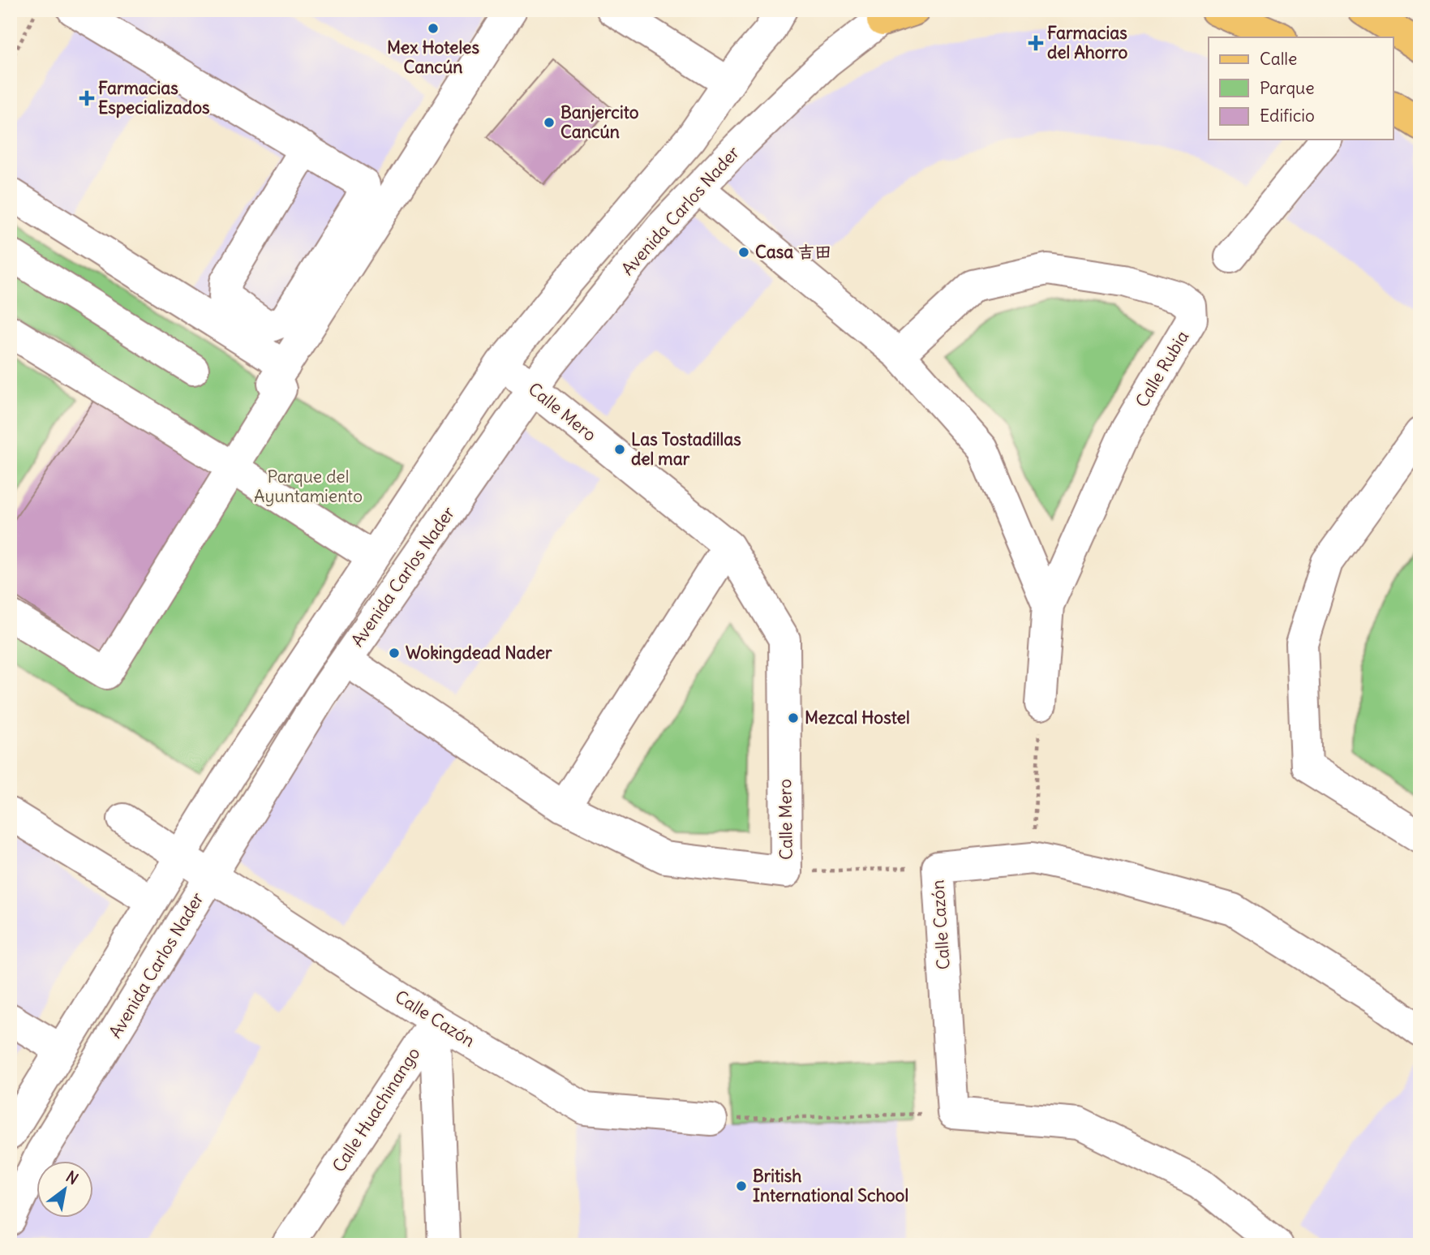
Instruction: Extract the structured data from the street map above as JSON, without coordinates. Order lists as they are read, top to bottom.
{
  "streets": {
    "street": [
      "Avenida Carlos Nader",
      "Calle Rubia",
      "Calle Mero",
      "Calle Cazón",
      "Calle Huachinango"
    ]
  },
  "crossings": [
    ["Avenida Carlos Nader", "Calle Rubia"],
    ["Avenida Carlos Nader", "Calle Mero"],
    ["Avenida Carlos Nader", "Calle Cazón"],
    ["Calle Cazón", "Calle Huachinango"]
  ],
  "parks": ["Parque del Ayuntamiento"],
  "places": {
    "other": [
      "Mex Hoteles Cancún",
      "Banjercito Cancún",
      "Casa 吉田",
      "Las Tostadillas del mar",
      "Wokingdead Nader",
      "Mezcal Hostel",
      "British International School"
    ],
    "health": ["Farmacias del Ahorro", "Farmacias Especializados"]
  },
  "legend": ["Calle", "Parque", "Edificio"],
  "north": "top right"
}
